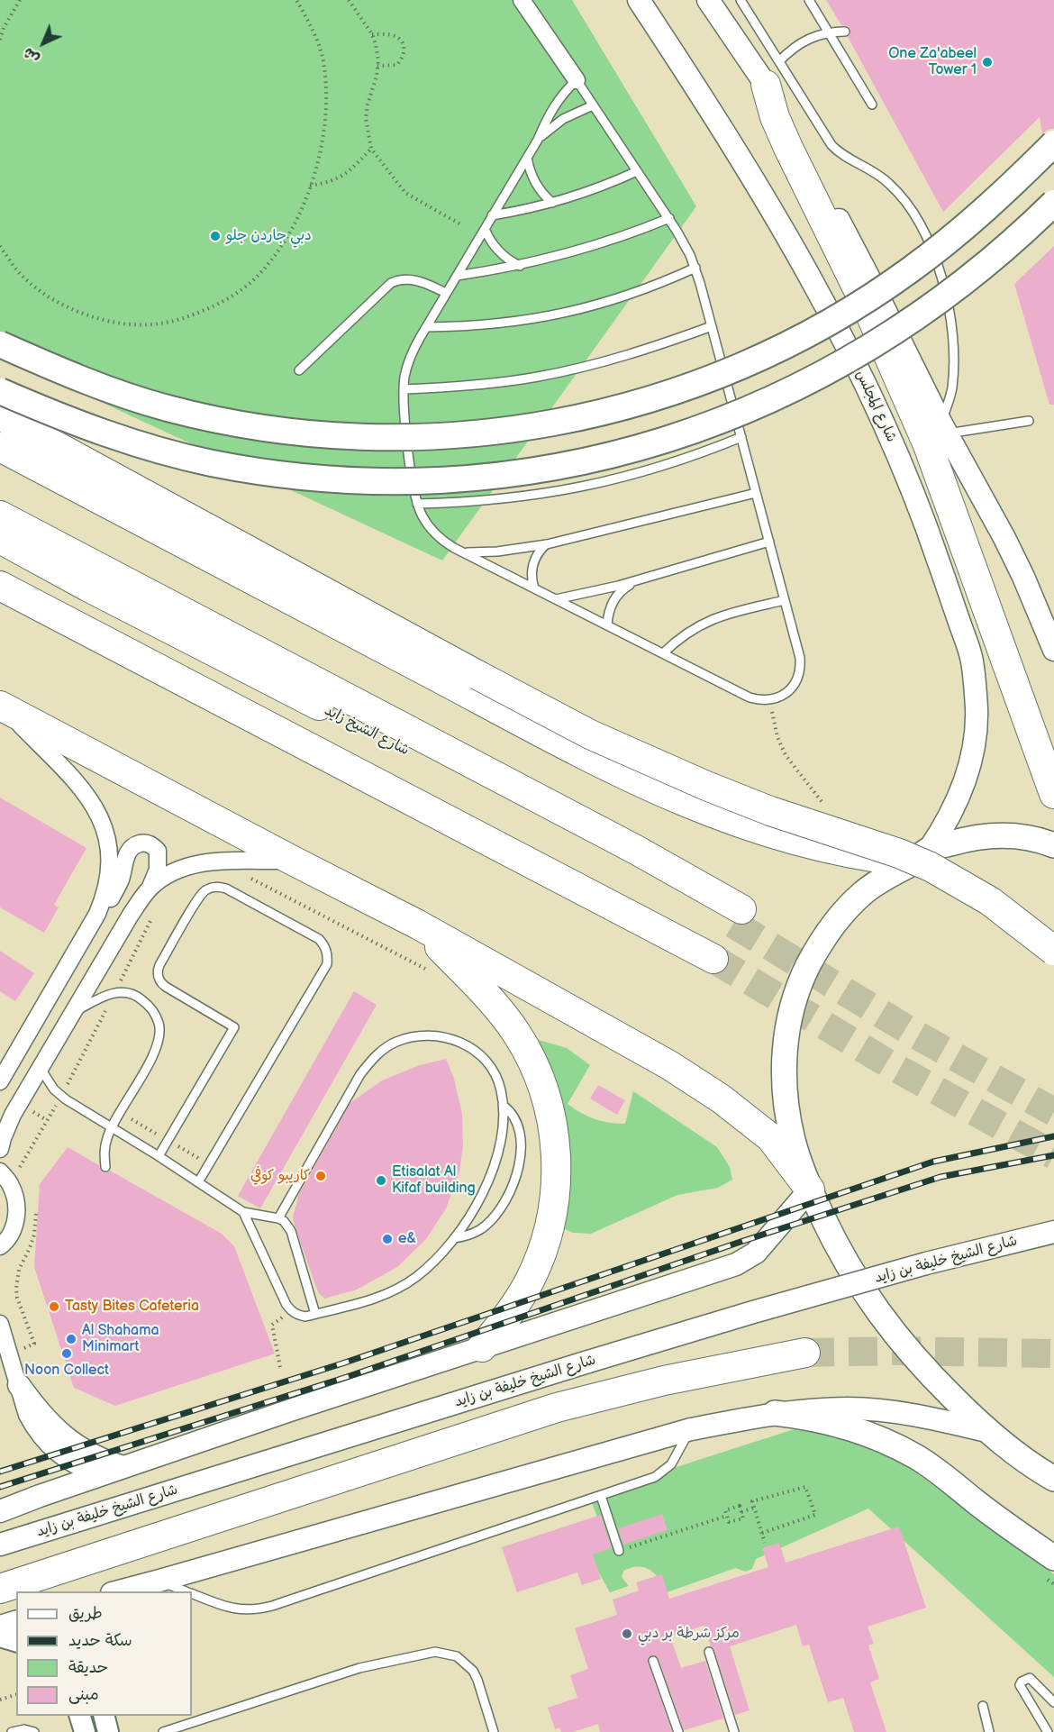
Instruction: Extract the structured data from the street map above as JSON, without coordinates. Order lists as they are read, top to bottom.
{
  "streets": {
    "highway": ["شارع الشيخ زايد"],
    "main road": ["شارع المجلس", "شارع الشيخ خليفة بن زايد"]
  },
  "places": [
    "One Za'abeel Tower 1",
    "دبي جاردن جلو",
    "كاريبو كوفي",
    "Etisalat Al Kifaf building",
    "e&",
    "Tasty Bites Cafeteria",
    "Al Shahama Minimart",
    "Noon Collect",
    "مركز شرطة بر دبي"
  ],
  "legend": [
    "طريق",
    "سكة حديد",
    "حديقة",
    "مبنى"
  ],
  "north": "bottom left"
}
